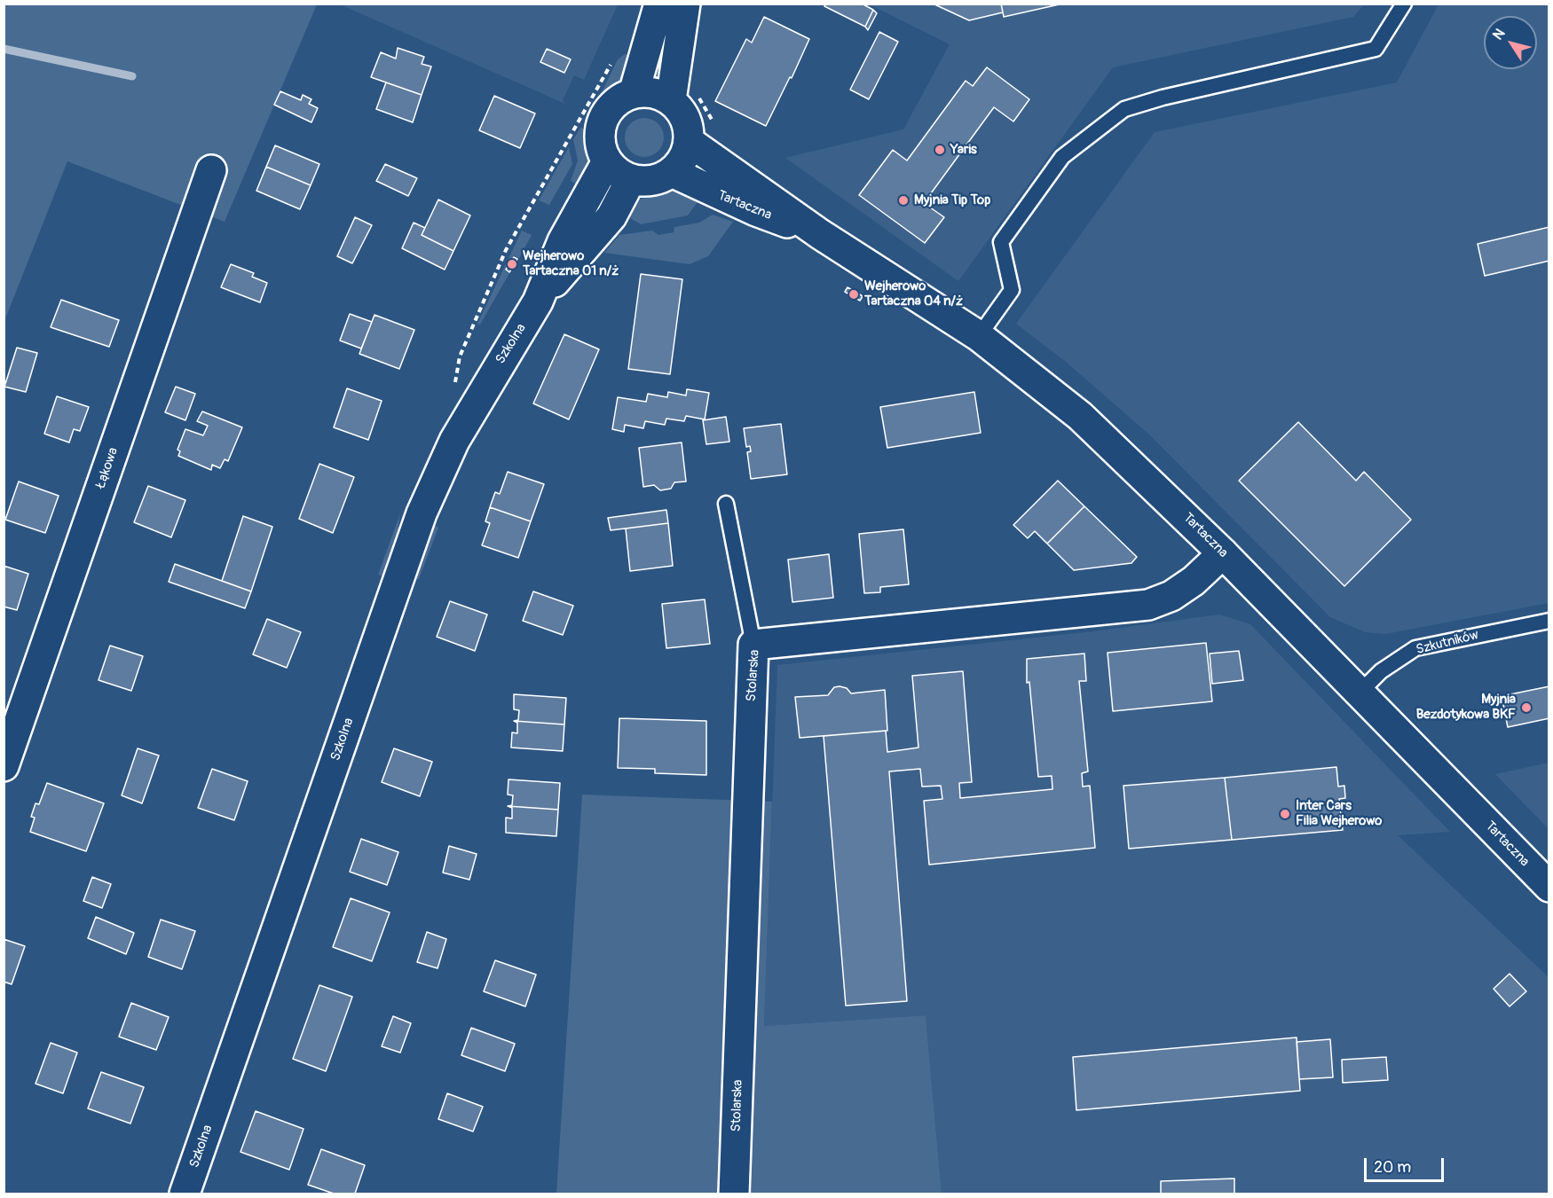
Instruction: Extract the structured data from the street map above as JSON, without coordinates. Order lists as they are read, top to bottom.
{
  "streets": {
    "street": [
      "Tartaczna",
      "Szkolna",
      "Łąkowa",
      "Stolarska"
    ],
    "lane": ["Szkutników"]
  },
  "crossings": [
    ["Tartaczna", "Szkolna"],
    ["Tartaczna", "Szkutników"],
    ["Tartaczna", "Stolarska"]
  ],
  "places": [
    "Yaris",
    "Myjnia Tip Top",
    "Wejherowo Tartaczna 01 n/ż",
    "Wejherowo Tartaczna 04 n/ż",
    "Myjnia Bezdotykowa BKF",
    "Inter Cars Filia Wejherowo"
  ],
  "scale_bar": "20 m",
  "north": "top left"
}
